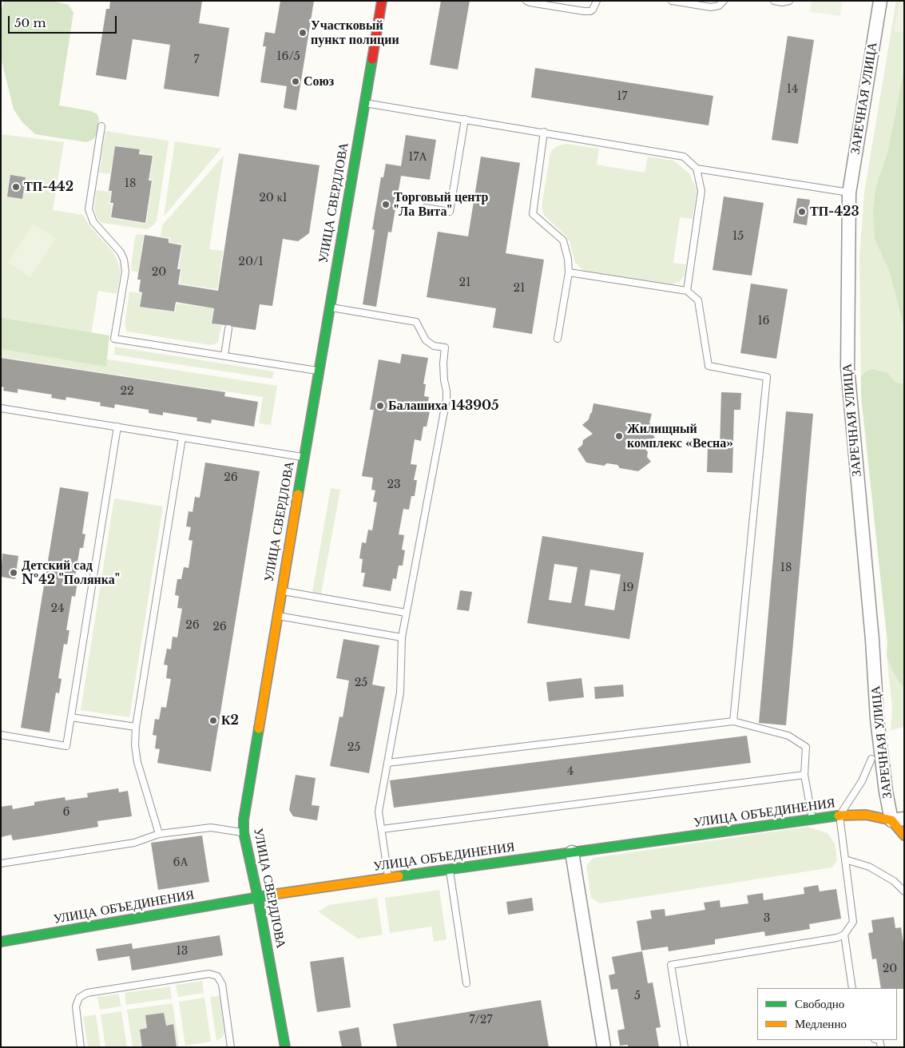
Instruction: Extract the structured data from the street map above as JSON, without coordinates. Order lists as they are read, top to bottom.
{
  "streets": {
    "main road": ["УЛИЦА СВЕРДЛОВА", "УЛИЦА ОБЪЕДИНЕНИЯ"],
    "street": ["ЗАРЕЧНАЯ УЛИЦА"]
  },
  "crossings": [
    ["ЗАРЕЧНАЯ УЛИЦА", "УЛИЦА ОБЪЕДИНЕНИЯ"],
    ["УЛИЦА СВЕРДЛОВА", "УЛИЦА ОБЪЕДИНЕНИЯ"]
  ],
  "places": [
    "Участковый пункт полиции",
    "Союз",
    "ТП-442",
    "Торговый центр \"Ла Вита\"",
    "ТП-423",
    "Балашиха 143905",
    "Жилищный комплекс «Весна»",
    "Детский сад №42 \"Полянка\"",
    "К2"
  ],
  "house_numbers": [
    "16/5",
    "7",
    "14",
    "17",
    "17А",
    "18",
    "20 к1",
    "15",
    "20/1",
    "20",
    "21",
    "21",
    "16",
    "22",
    "26",
    "23",
    "18",
    "19",
    "24",
    "26",
    "26",
    "25",
    "25",
    "4",
    "6",
    "6А",
    "3",
    "13",
    "20",
    "5",
    "7/27"
  ],
  "legend": ["Свободно", "Медленно"],
  "scale_bar": "50 m"
}
